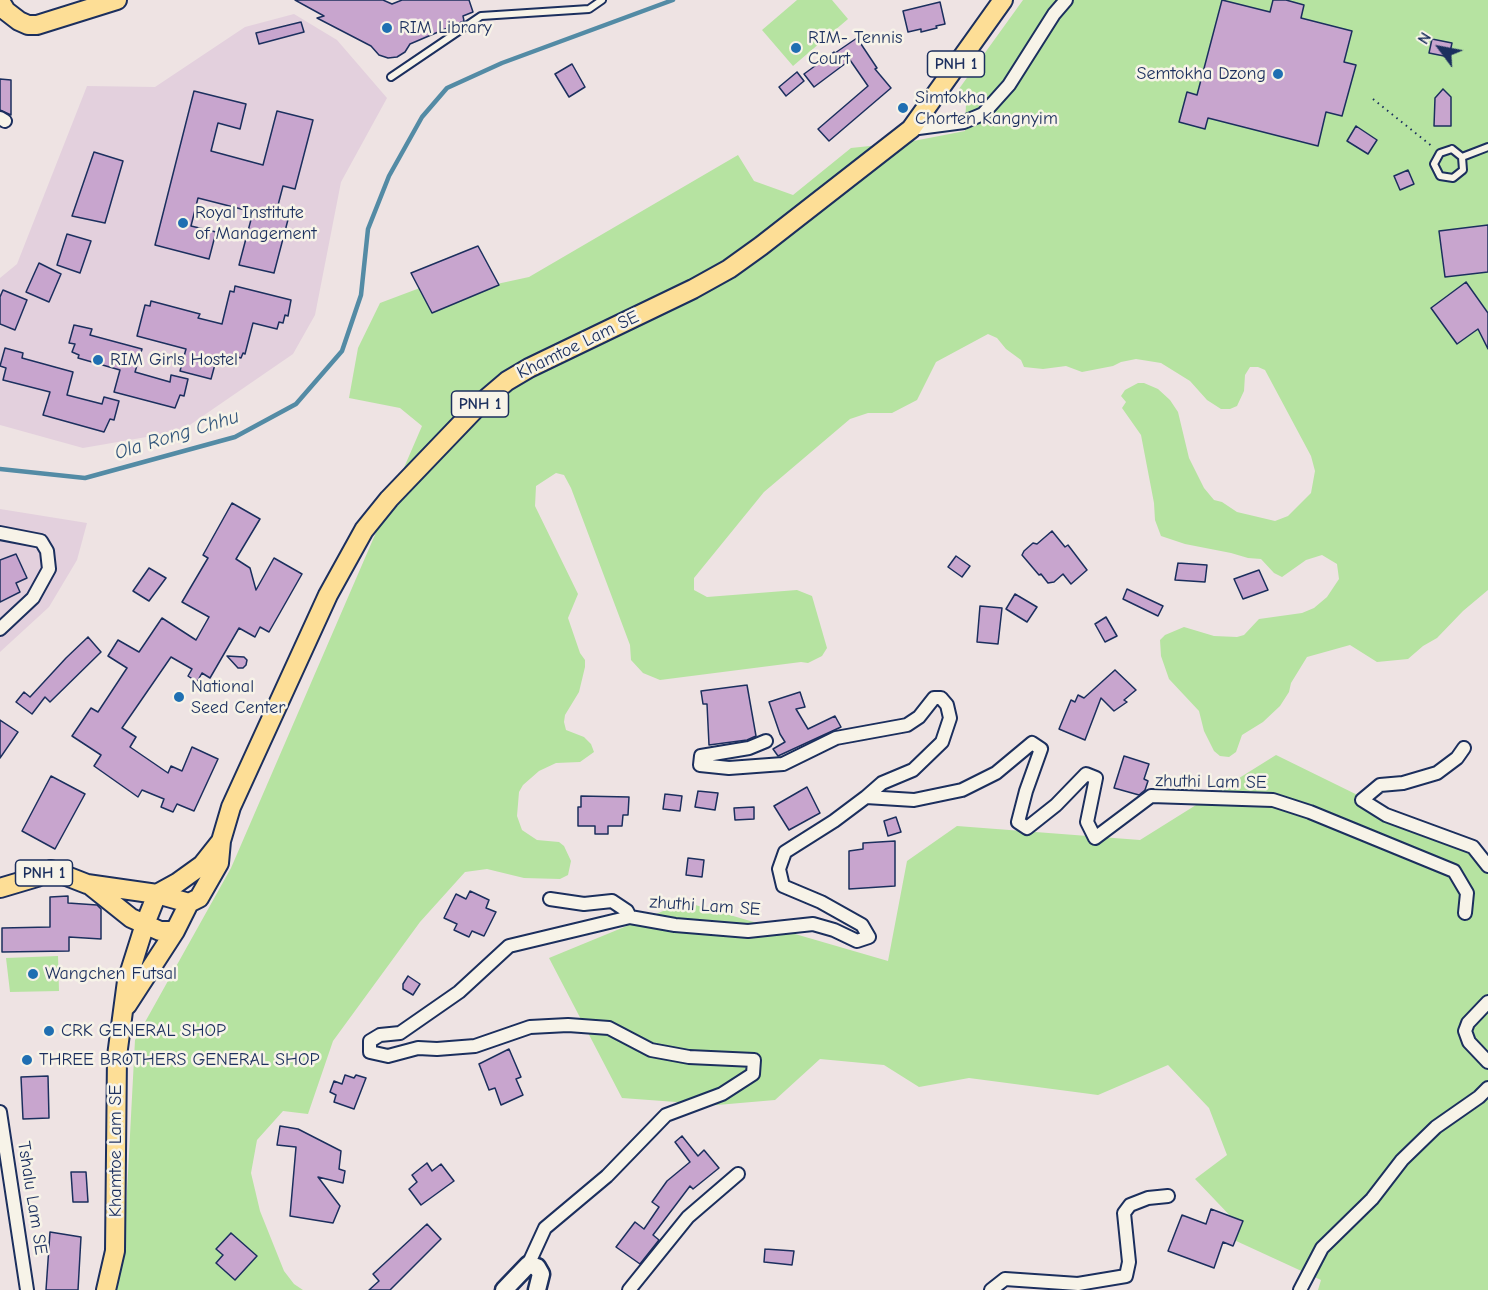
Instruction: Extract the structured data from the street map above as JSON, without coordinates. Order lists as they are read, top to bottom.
{
  "streets": {
    "main road": ["PNH 1", "Khamtoe Lam SE"],
    "street": ["zhuthi Lam SE", "Tshalu Lam SE"]
  },
  "crossings": [
    ["PNH 1", "Khamtoe Lam SE"]
  ],
  "water": ["Ola Rong Chhu"],
  "places": [
    "RIM Library",
    "RIM- Tennis Court",
    "Semtokha Dzong",
    "Simtokha Chorten Kangnyim",
    "Royal Institute of Management",
    "RIM Girls Hostel",
    "National Seed Center",
    "Wangchen Futsal",
    "CRK GENERAL SHOP",
    "THREE BROTHERS GENERAL SHOP"
  ],
  "north": "top left"
}
